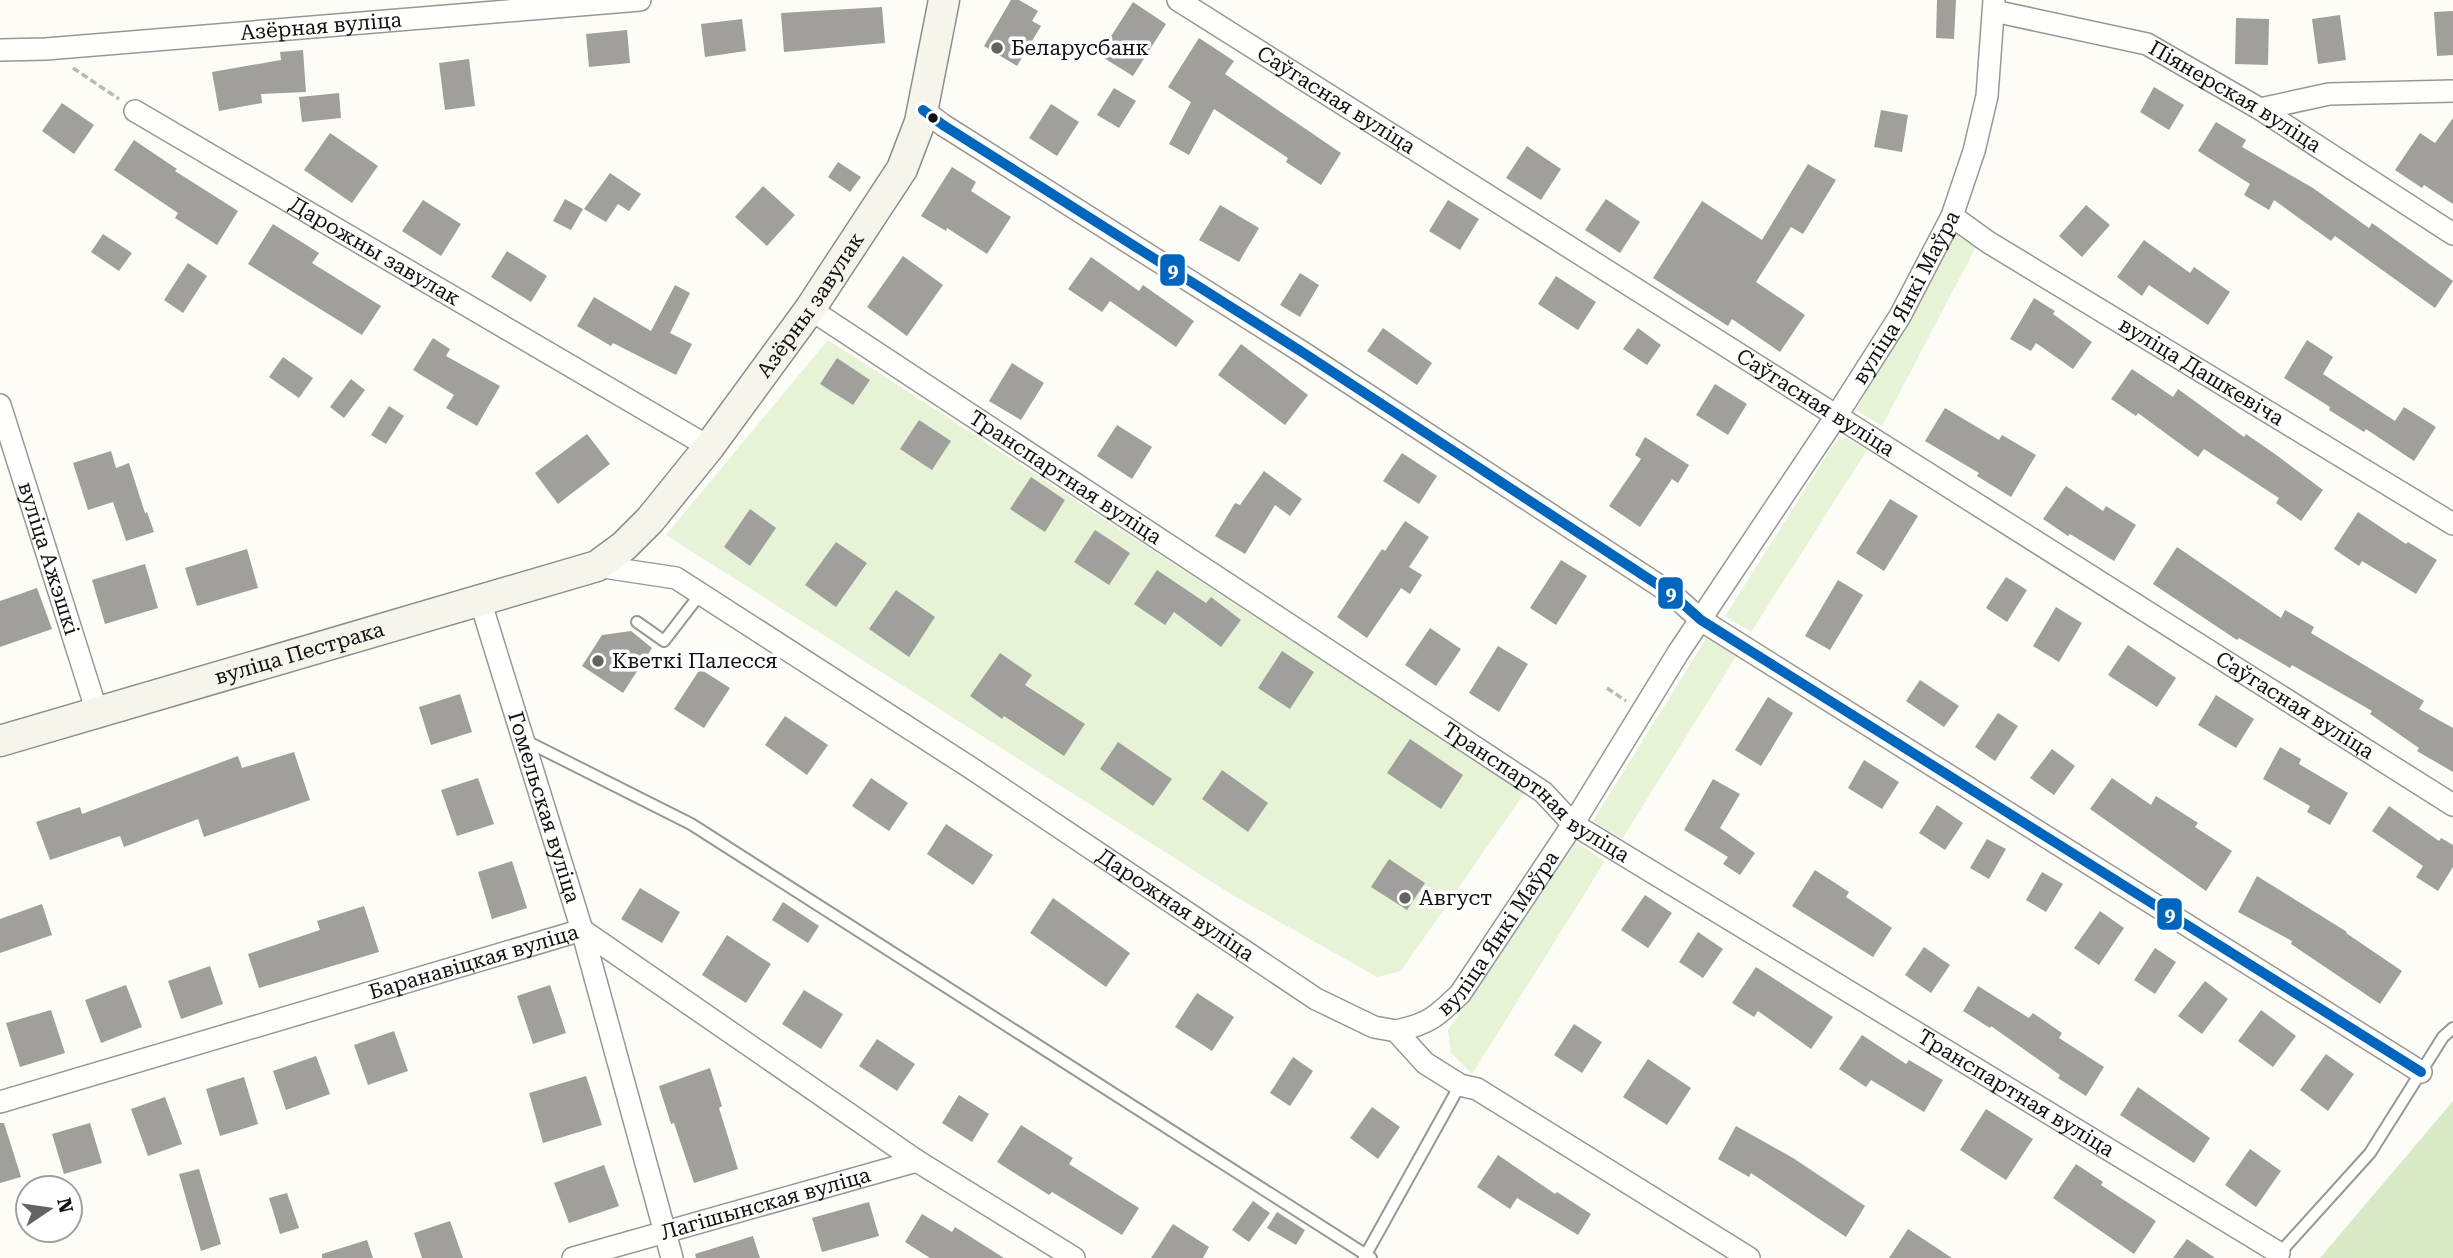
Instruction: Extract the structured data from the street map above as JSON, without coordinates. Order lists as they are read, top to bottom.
{
  "streets": {
    "street": [
      "Азёрная вуліца",
      "Піянерская вуліца",
      "Саўгасная вуліца",
      "Дарожны завулак",
      "вуліца Янкі Маўра",
      "Азёрны завулак",
      "вуліца Дашкевіча",
      "Транспартная вуліца",
      "вуліца Ажэшкі",
      "вуліца Пестрака",
      "Гомельская вуліца",
      "Дарожная вуліца",
      "Баранавіцкая вуліца",
      "Лагішынская вуліца"
    ]
  },
  "crossings": [
    ["Піянерская вуліца", "вуліца Янкі Маўра"],
    ["Саўгасная вуліца", "вуліца Янкі Маўра"],
    ["Дарожны завулак", "Азёрны завулак"],
    ["вуліца Янкі Маўра", "вуліца Дашкевіча"],
    ["вуліца Янкі Маўра", "Транспартная вуліца"],
    ["вуліца Янкі Маўра", "Дарожная вуліца"],
    ["Азёрны завулак", "Транспартная вуліца"],
    ["Азёрны завулак", "вуліца Пестрака"],
    ["Азёрны завулак", "Дарожная вуліца"],
    ["вуліца Ажэшкі", "вуліца Пестрака"],
    ["вуліца Пестрака", "Гомельская вуліца"],
    ["вуліца Пестрака", "Дарожная вуліца"],
    ["Гомельская вуліца", "Баранавіцкая вуліца"],
    ["Гомельская вуліца", "Лагішынская вуліца"],
    ["Баранавіцкая вуліца", "Лагішынская вуліца"]
  ],
  "places": ["Беларусбанк", "Кветкі Палесся", "Август"],
  "lines": ["transit line 9"],
  "north": "right"
}
